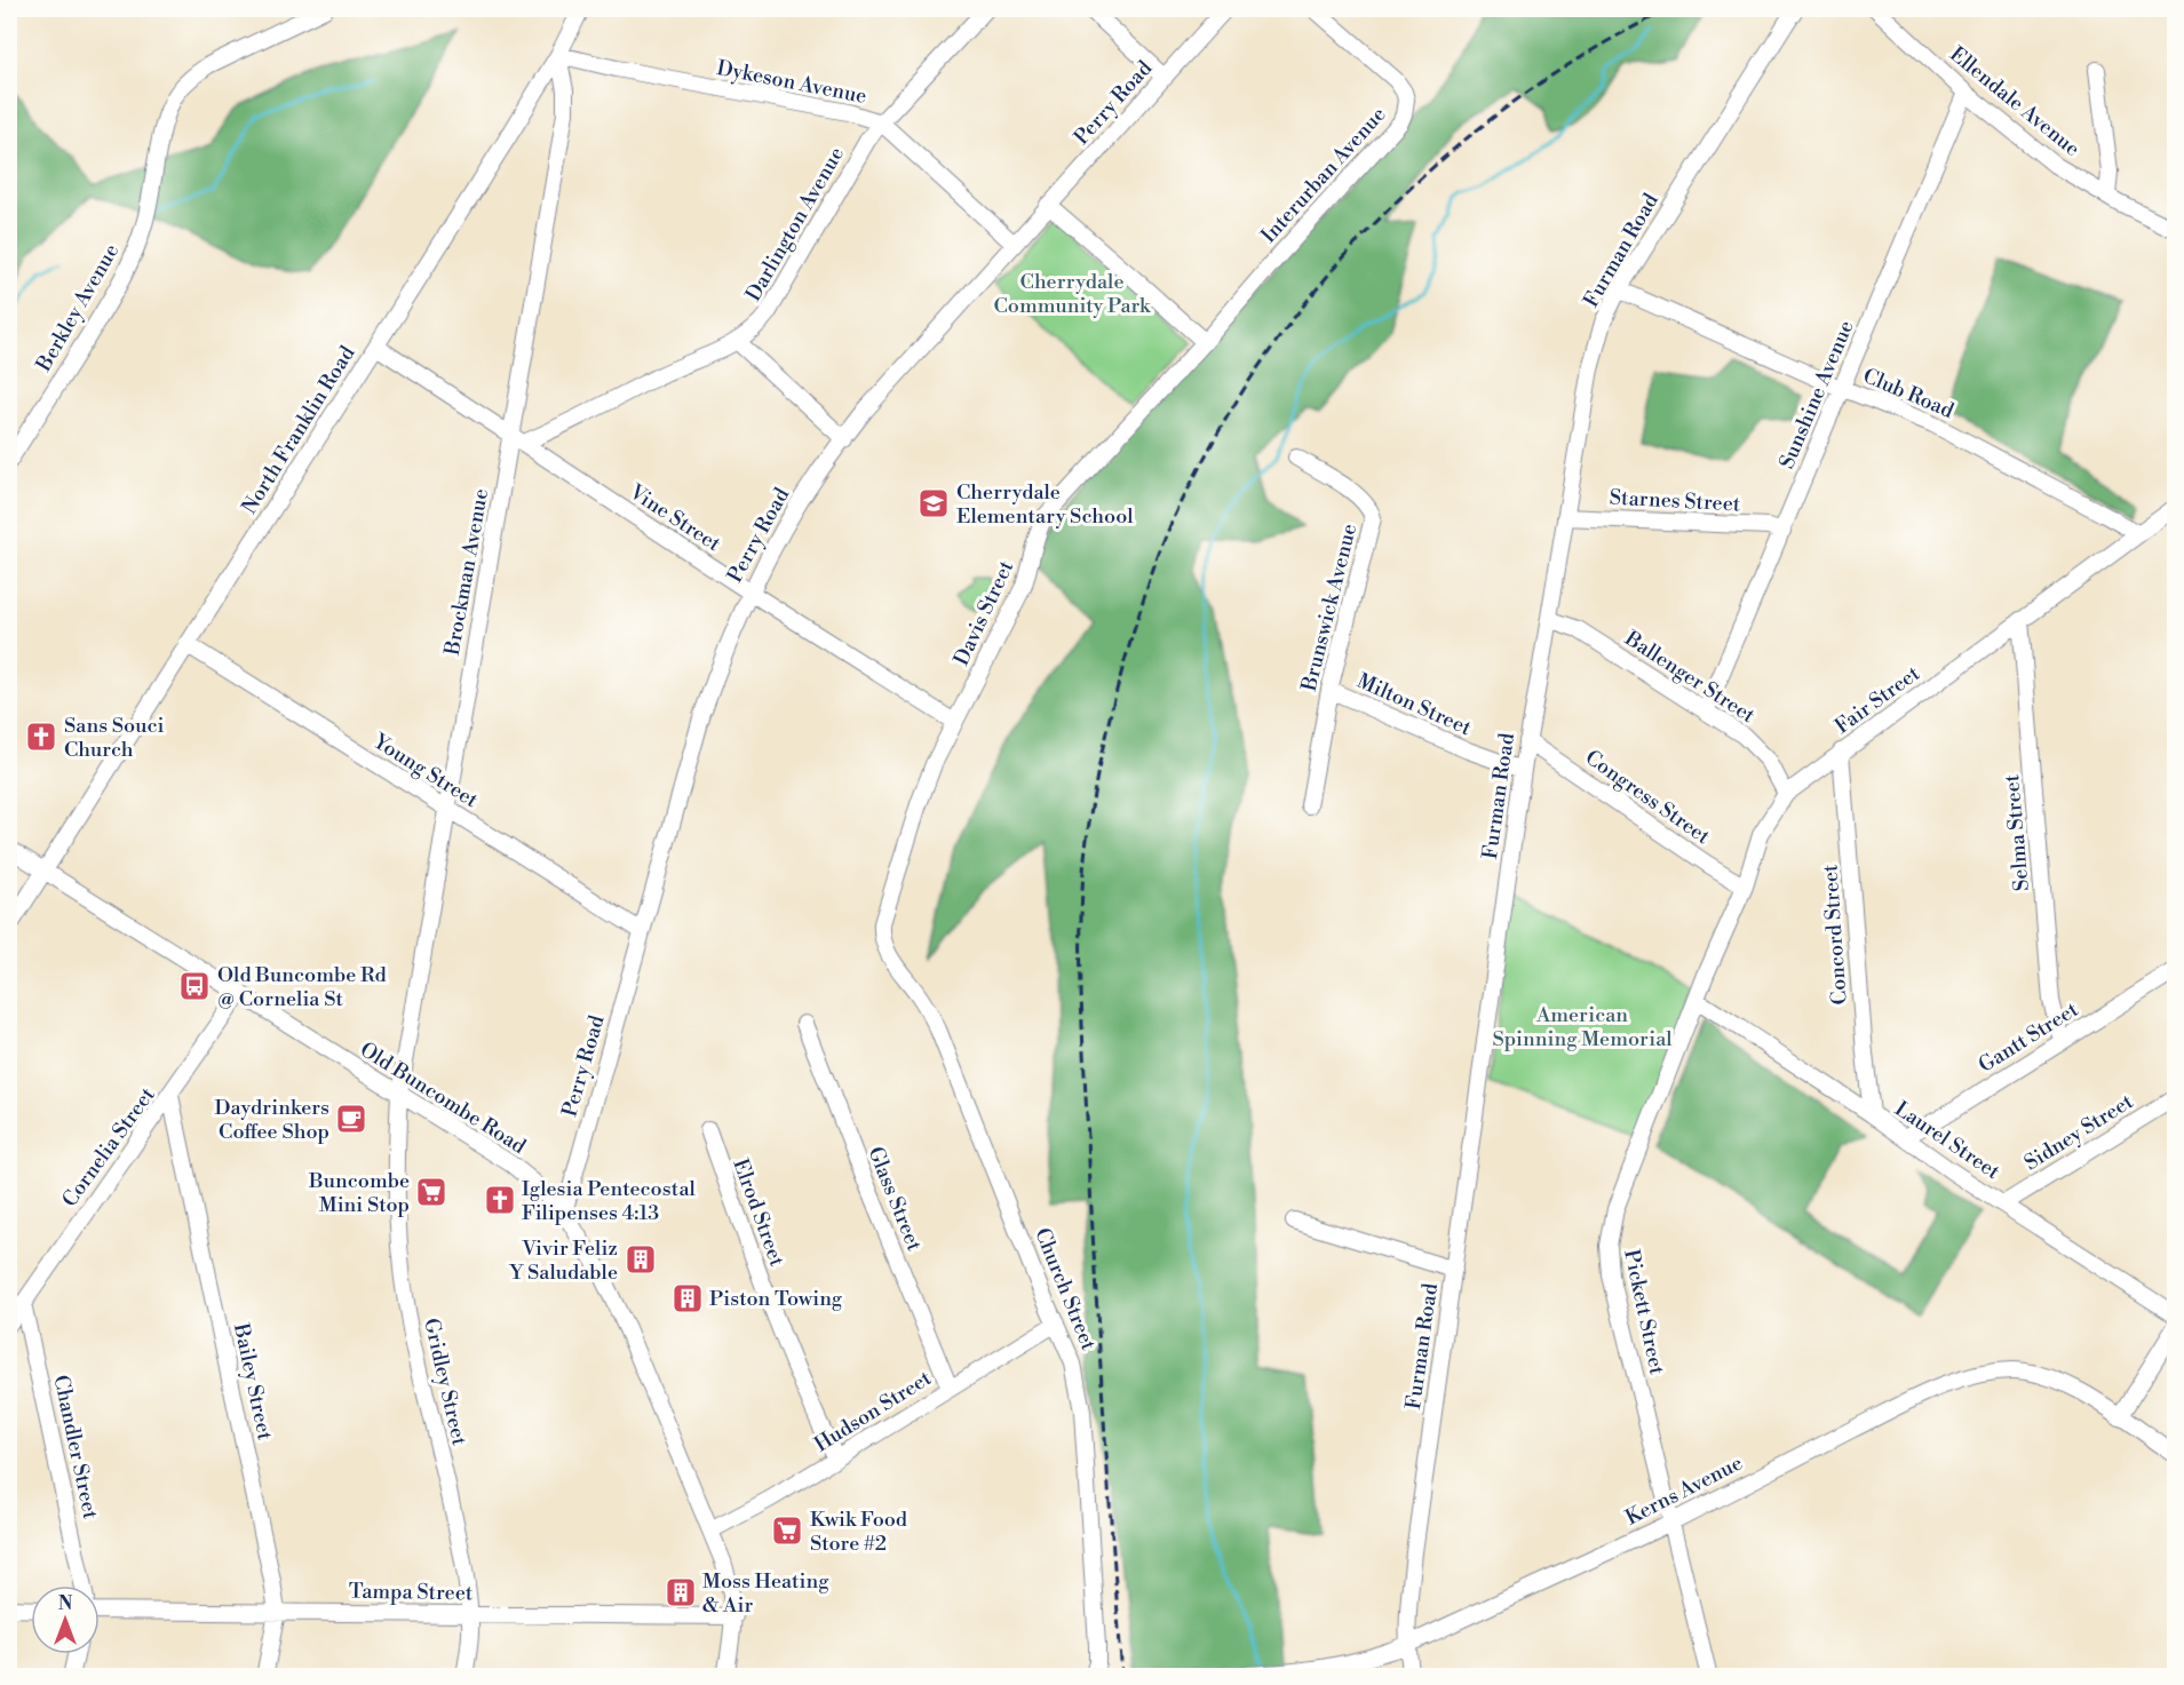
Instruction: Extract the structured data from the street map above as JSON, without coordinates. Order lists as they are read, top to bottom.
{
  "streets": {
    "street": [
      "Dykeson Avenue",
      "Ellendale Avenue",
      "Perry Road",
      "Interurban Avenue",
      "Darlington Avenue",
      "Furman Road",
      "Berkley Avenue",
      "Club Road",
      "Sunshine Avenue",
      "North Franklin Road",
      "Starnes Street",
      "Vine Street",
      "Brockman Avenue",
      "Brunswick Avenue",
      "Davis Street",
      "Ballenger Street",
      "Fair Street",
      "Milton Street",
      "Young Street",
      "Congress Street",
      "Selma Street",
      "Concord Street",
      "Gantt Street",
      "Old Buncombe Road",
      "Sidney Street",
      "Laurel Street",
      "Cornelia Street",
      "Glass Street",
      "Elrod Street",
      "Church Street",
      "Pickett Street",
      "Bailey Street",
      "Gridley Street",
      "Hudson Street",
      "Chandler Street",
      "Kerns Avenue",
      "Tampa Street"
    ]
  },
  "crossings": [
    ["Dykeson Avenue", "Perry Road"],
    ["Dykeson Avenue", "Darlington Avenue"],
    ["Dykeson Avenue", "North Franklin Road"],
    ["Dykeson Avenue", "Brockman Avenue"],
    ["Ellendale Avenue", "Sunshine Avenue"],
    ["Perry Road", "Vine Street"],
    ["Perry Road", "Young Street"],
    ["Perry Road", "Old Buncombe Road"],
    ["Interurban Avenue", "Davis Street"],
    ["Darlington Avenue", "Vine Street"],
    ["Darlington Avenue", "Brockman Avenue"],
    ["Furman Road", "Club Road"],
    ["Furman Road", "Starnes Street"],
    ["Furman Road", "Ballenger Street"],
    ["Furman Road", "Milton Street"],
    ["Furman Road", "Congress Street"],
    ["Furman Road", "Kerns Avenue"],
    ["Club Road", "Sunshine Avenue"],
    ["Club Road", "Fair Street"],
    ["Sunshine Avenue", "Starnes Street"],
    ["Sunshine Avenue", "Ballenger Street"],
    ["North Franklin Road", "Vine Street"],
    ["North Franklin Road", "Brockman Avenue"],
    ["North Franklin Road", "Young Street"],
    ["North Franklin Road", "Old Buncombe Road"],
    ["Vine Street", "Brockman Avenue"],
    ["Vine Street", "Davis Street"],
    ["Brockman Avenue", "Young Street"],
    ["Brockman Avenue", "Old Buncombe Road"],
    ["Brockman Avenue", "Gridley Street"],
    ["Brunswick Avenue", "Milton Street"],
    ["Davis Street", "Church Street"],
    ["Ballenger Street", "Fair Street"],
    ["Fair Street", "Congress Street"],
    ["Fair Street", "Selma Street"],
    ["Fair Street", "Concord Street"],
    ["Fair Street", "Laurel Street"],
    ["Fair Street", "Pickett Street"],
    ["Selma Street", "Gantt Street"],
    ["Concord Street", "Laurel Street"],
    ["Gantt Street", "Laurel Street"],
    ["Old Buncombe Road", "Cornelia Street"],
    ["Old Buncombe Road", "Gridley Street"],
    ["Old Buncombe Road", "Hudson Street"],
    ["Old Buncombe Road", "Tampa Street"],
    ["Sidney Street", "Laurel Street"],
    ["Laurel Street", "Pickett Street"],
    ["Cornelia Street", "Bailey Street"],
    ["Cornelia Street", "Chandler Street"],
    ["Glass Street", "Hudson Street"],
    ["Elrod Street", "Hudson Street"],
    ["Church Street", "Hudson Street"],
    ["Pickett Street", "Kerns Avenue"],
    ["Bailey Street", "Tampa Street"],
    ["Gridley Street", "Tampa Street"]
  ],
  "parks": ["Cherrydale Community Park", "American Spinning Memorial"],
  "places": {
    "school or university": ["Cherrydale Elementary School"],
    "church": ["Sans Souci Church", "Iglesia Pentecostal Filipenses 4:13"],
    "bus stop": ["Old Buncombe Rd @ Cornelia St"],
    "cafe": ["Daydrinkers Coffee Shop"],
    "supermarket": ["Buncombe Mini Stop", "Kwik Food Store #2"],
    "building": ["Vivir Feliz Y Saludable", "Piston Towing", "Moss Heating & Air"]
  },
  "north": "top"
}
